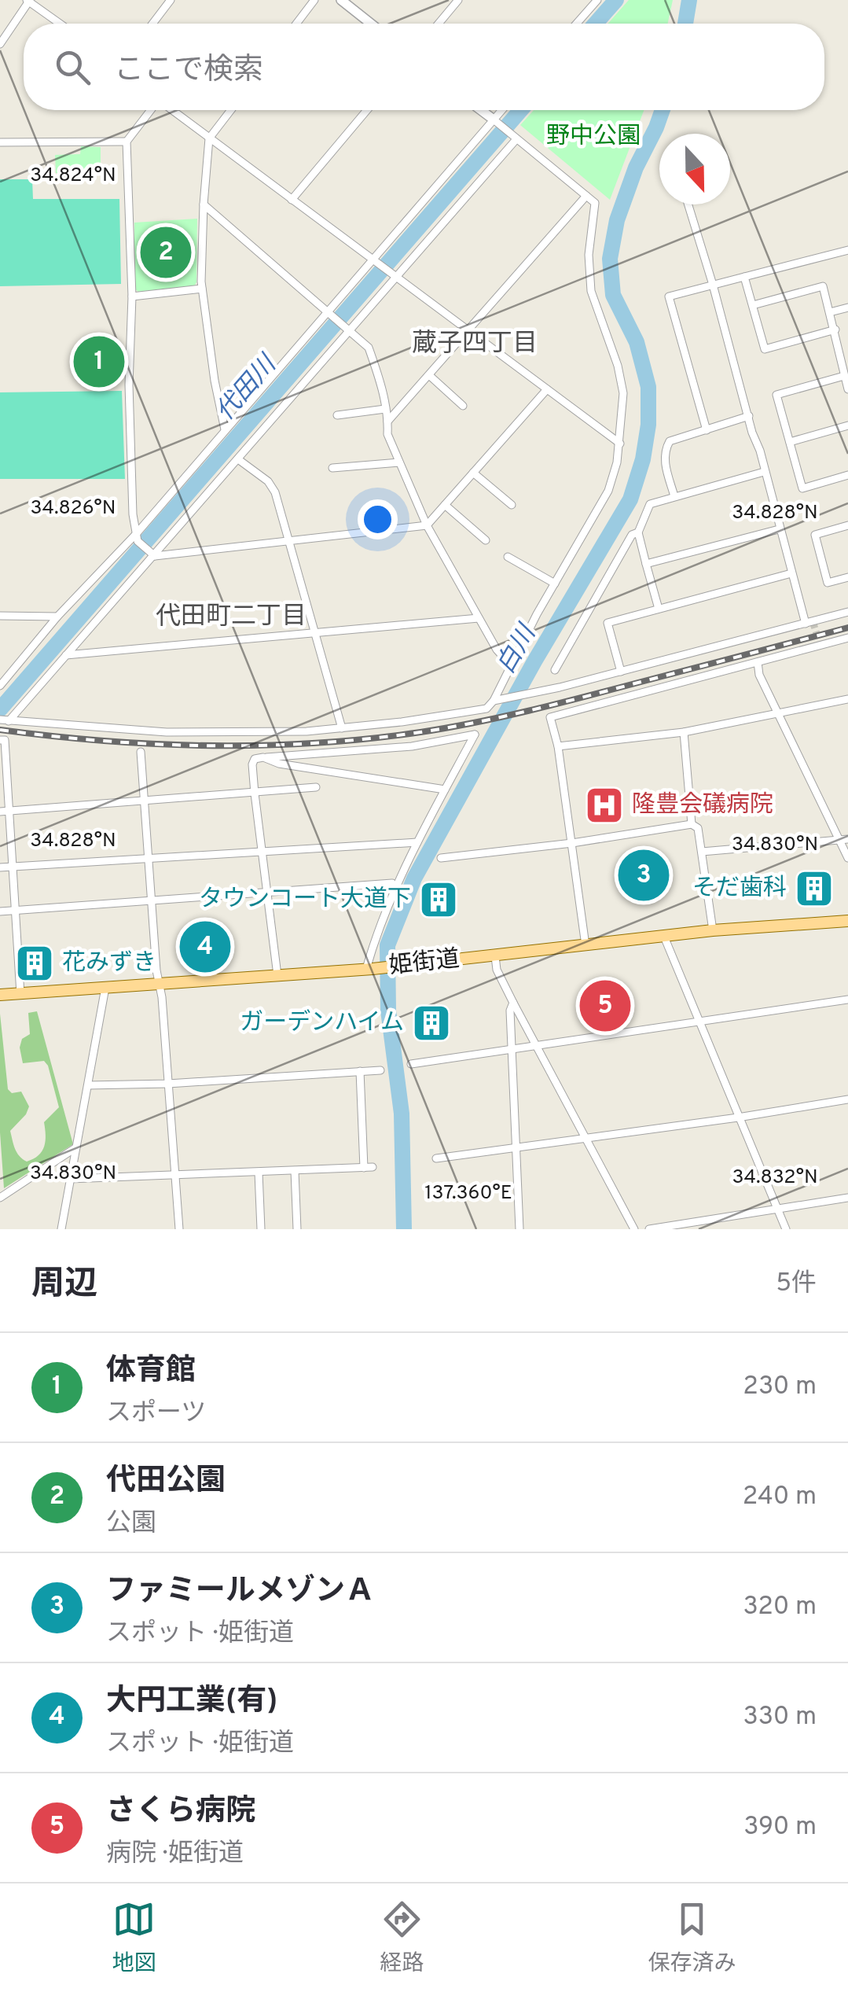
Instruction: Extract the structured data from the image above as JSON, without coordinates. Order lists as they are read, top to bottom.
{
  "streets": {
    "main road": ["姫街道"]
  },
  "districts": ["蔵子四丁目", "代田町二丁目"],
  "water": ["代田川", "白川"],
  "parks": ["野中公園"],
  "places": {
    "hospital": ["隆豊会礒病院"],
    "building": [
      "そだ歯科",
      "タウンコート大道下",
      "花みずき",
      "ガーデンハイム"
    ]
  },
  "north": "bottom",
  "page": {
    "search": "ここで検索",
    "pins": [
      "2",
      "1",
      "3",
      "4",
      "5"
    ],
    "heading": ["周辺", "5件"],
    "list": [
      {
        "mark": "1",
        "name": "体育館",
        "note": "スポーツ",
        "value": "230 m"
      },
      {
        "mark": "2",
        "name": "代田公園",
        "note": "公園",
        "value": "240 m"
      },
      {
        "mark": "3",
        "name": "ファミールメゾンＡ",
        "note": "スポット · 姫街道",
        "value": "320 m"
      },
      {
        "mark": "4",
        "name": "大円工業(有)",
        "note": "スポット · 姫街道",
        "value": "330 m"
      },
      {
        "mark": "5",
        "name": "さくら病院",
        "note": "病院 · 姫街道",
        "value": "390 m"
      }
    ],
    "nav": ["地図", "経路", "保存済み"]
  },
  "coordinates": [
    "34.824°N",
    "34.826°N",
    "34.828°N",
    "34.830°N",
    "34.832°N",
    "137.360°E"
  ]
}
